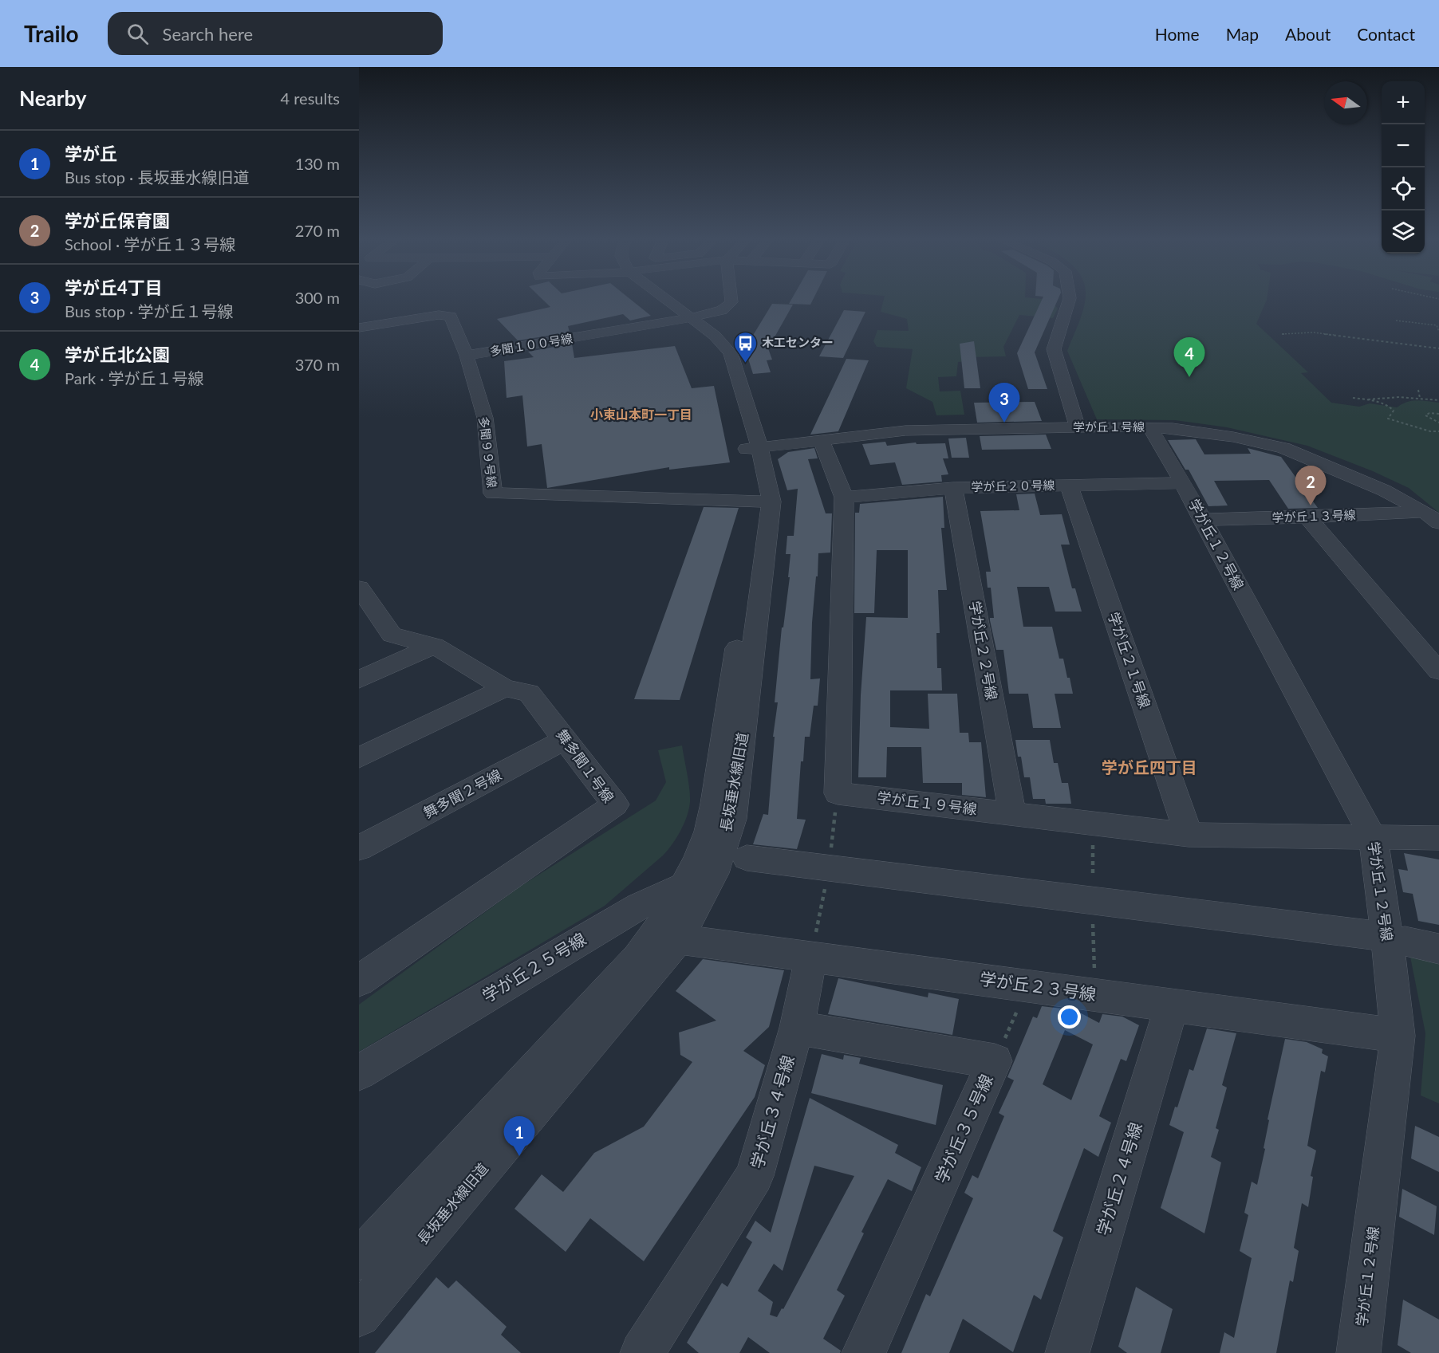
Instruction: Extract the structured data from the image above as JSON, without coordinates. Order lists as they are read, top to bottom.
{
  "streets": {
    "street": [
      "多聞１００号線",
      "学が丘１号線",
      "多聞９９号線",
      "学が丘２０号線",
      "学が丘１３号線",
      "学が丘１２号線",
      "学が丘２２号線",
      "学が丘２１号線",
      "舞多聞１号線",
      "長坂垂水線旧道",
      "舞多聞２号線",
      "学が丘１９号線",
      "学が丘２５号線",
      "学が丘２３号線",
      "学が丘３４号線",
      "学が丘３５号線",
      "学が丘２４号線"
    ]
  },
  "crossings": [
    ["多聞１００号線", "多聞９９号線"],
    ["多聞１００号線", "長坂垂水線旧道"],
    ["学が丘１号線", "学が丘１３号線"],
    ["学が丘１号線", "学が丘１２号線"],
    ["学が丘１号線", "長坂垂水線旧道"],
    ["学が丘１号線", "学が丘１９号線"],
    ["多聞９９号線", "長坂垂水線旧道"],
    ["学が丘２０号線", "学が丘１２号線"],
    ["学が丘２０号線", "学が丘２２号線"],
    ["学が丘２０号線", "学が丘２１号線"],
    ["学が丘２０号線", "学が丘１９号線"],
    ["学が丘１３号線", "学が丘１２号線"],
    ["学が丘１２号線", "学が丘１９号線"],
    ["学が丘１２号線", "学が丘２３号線"],
    ["学が丘２２号線", "学が丘１９号線"],
    ["学が丘２１号線", "学が丘１９号線"],
    ["舞多聞１号線", "舞多聞２号線"],
    ["長坂垂水線旧道", "学が丘２５号線"],
    ["長坂垂水線旧道", "学が丘２３号線"],
    ["学が丘２３号線", "学が丘３４号線"],
    ["学が丘２３号線", "学が丘２４号線"],
    ["学が丘３４号線", "学が丘３５号線"]
  ],
  "districts": ["小束山本町一丁目", "学が丘四丁目"],
  "places": {
    "bus stop": ["木工センター"]
  },
  "north": "left",
  "page": {
    "header": "Trailo",
    "search": "Search here",
    "nav": [
      "Home",
      "Map",
      "About",
      "Contact"
    ],
    "heading": ["Nearby", "4 results"],
    "map_buttons": ["+", "−"],
    "list": [
      {
        "mark": "1",
        "name": "学が丘",
        "note": "Bus stop · 長坂垂水線旧道",
        "value": "130 m"
      },
      {
        "mark": "2",
        "name": "学が丘保育園",
        "note": "School · 学が丘１３号線",
        "value": "270 m"
      },
      {
        "mark": "3",
        "name": "学が丘4丁目",
        "note": "Bus stop · 学が丘１号線",
        "value": "300 m"
      },
      {
        "mark": "4",
        "name": "学が丘北公園",
        "note": "Park · 学が丘１号線",
        "value": "370 m"
      }
    ],
    "pins": [
      "4",
      "3",
      "2",
      "1"
    ]
  }
}
